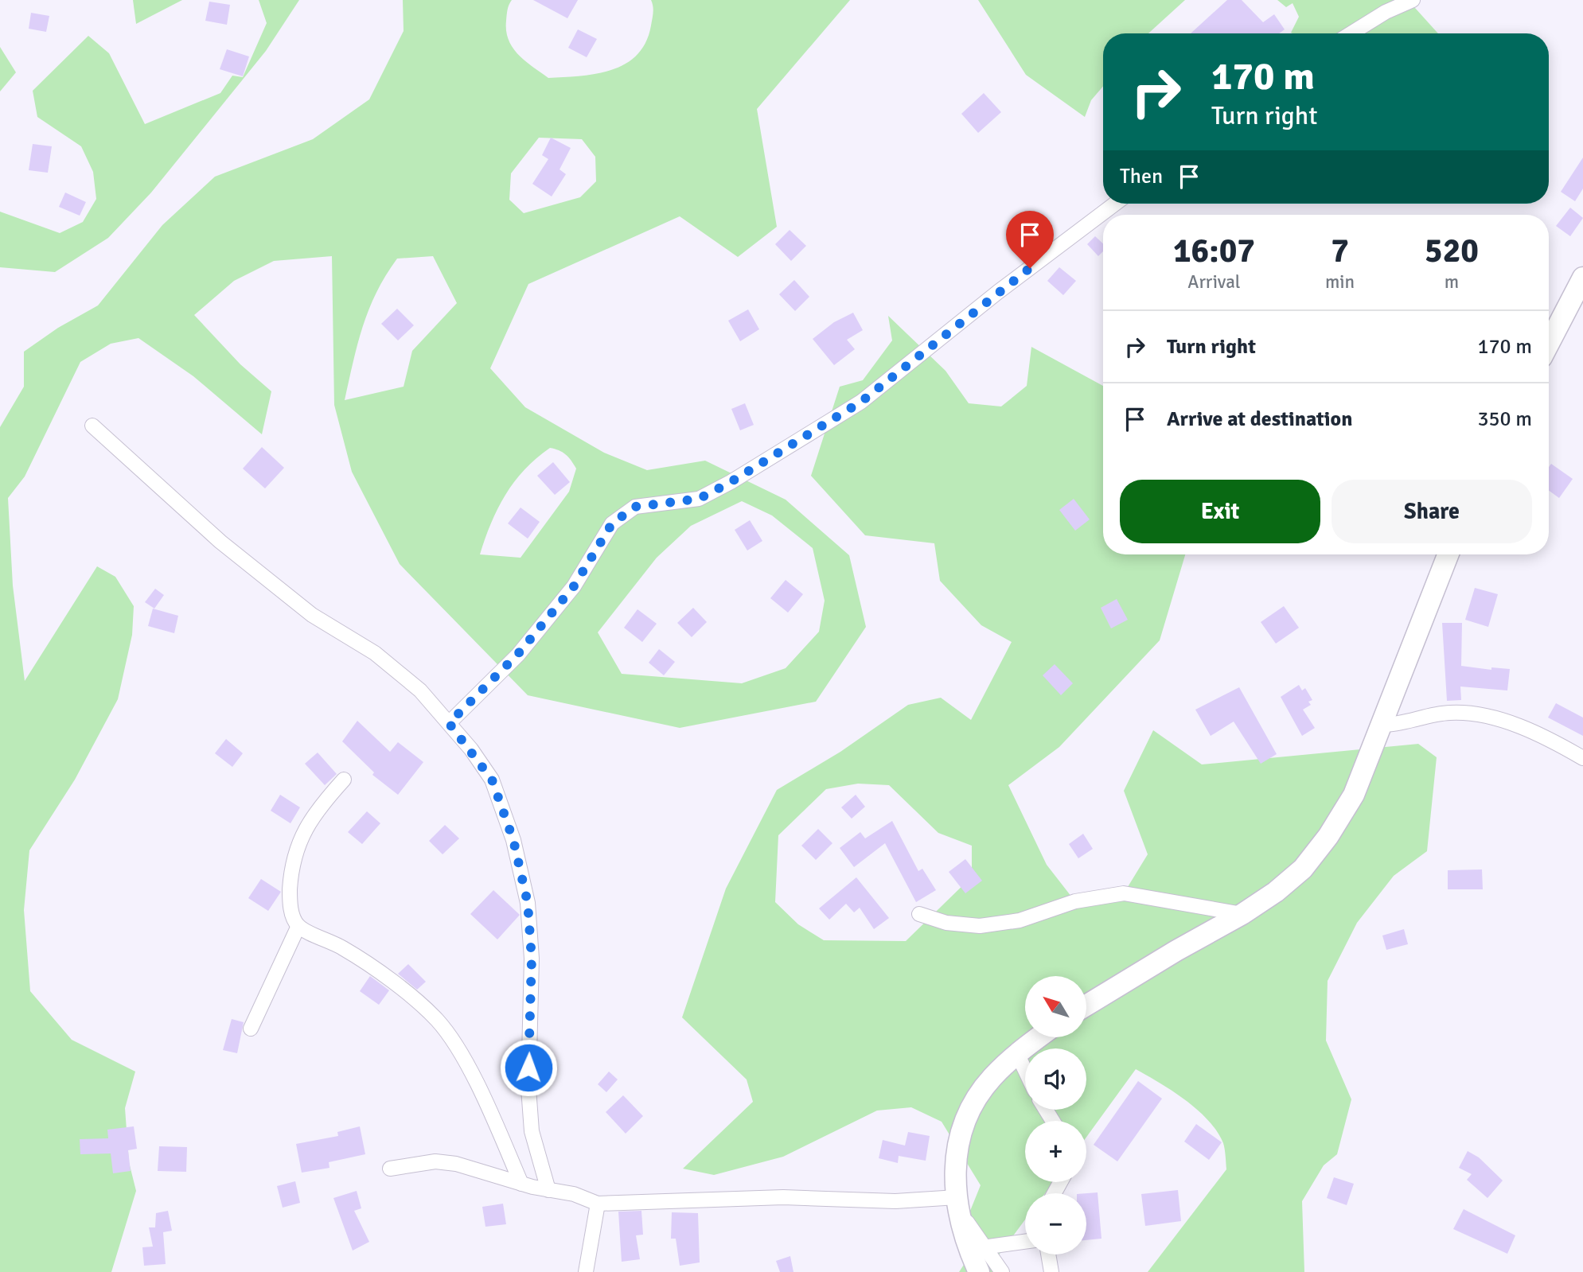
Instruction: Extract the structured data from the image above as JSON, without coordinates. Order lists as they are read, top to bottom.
{
  "north": "top left",
  "page": {
    "turn": ["170 m", "Turn right"],
    "then": "Then",
    "eta": [
      "16:07",
      "Arrival",
      "7",
      "min",
      "520",
      "m"
    ],
    "list": [
      {
        "name": "Turn right",
        "value": "170 m"
      },
      {
        "name": "Arrive at destination",
        "value": "350 m"
      }
    ],
    "buttons": ["Exit", "Share"],
    "map_buttons": ["+", "−"]
  }
}
